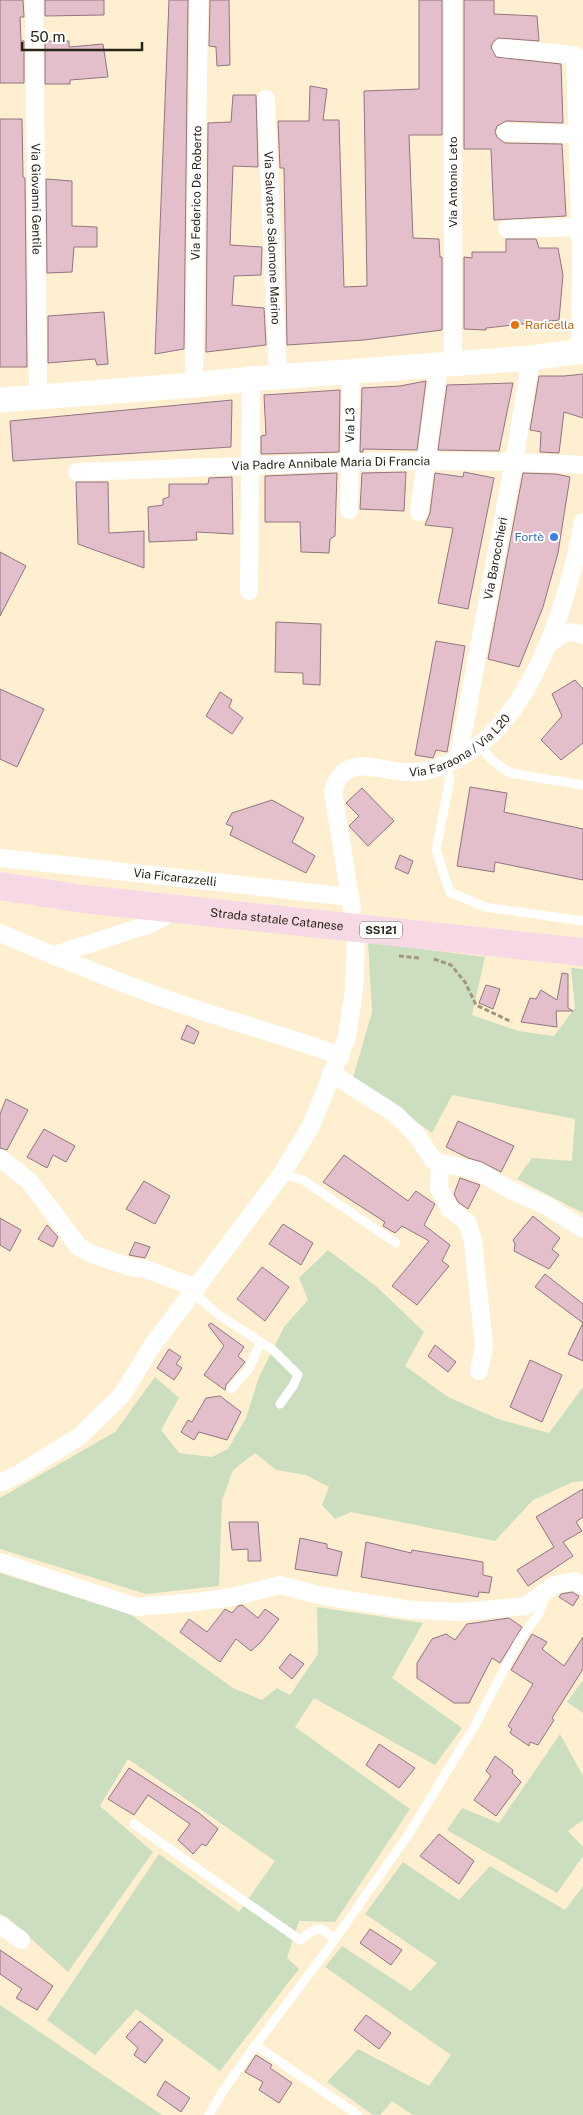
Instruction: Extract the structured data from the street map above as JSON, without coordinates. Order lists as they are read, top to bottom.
{
  "streets": {
    "main road": ["Strada statale Catanese", "SS121"],
    "street": [
      "Via Antonio Leto",
      "Via Federico De Roberto",
      "Via Giovanni Gentile",
      "Via Salvatore Salomone Marino",
      "Via L3",
      "Via Padre Annibale Maria Di Francia",
      "Via Barocchieri",
      "Via Faraona / Via L20",
      "Via Ficarazzelli"
    ]
  },
  "crossings": [
    ["Via Antonio Leto", "Via Padre Annibale Maria Di Francia"],
    ["Via L3", "Via Padre Annibale Maria Di Francia"],
    ["Via Padre Annibale Maria Di Francia", "Via Barocchieri"],
    ["Via Barocchieri", "Via Faraona / Via L20"],
    ["Via Faraona / Via L20", "Via Ficarazzelli"]
  ],
  "places": ["Raricella", "Fortè"],
  "scale_bar": "50 m"
}
